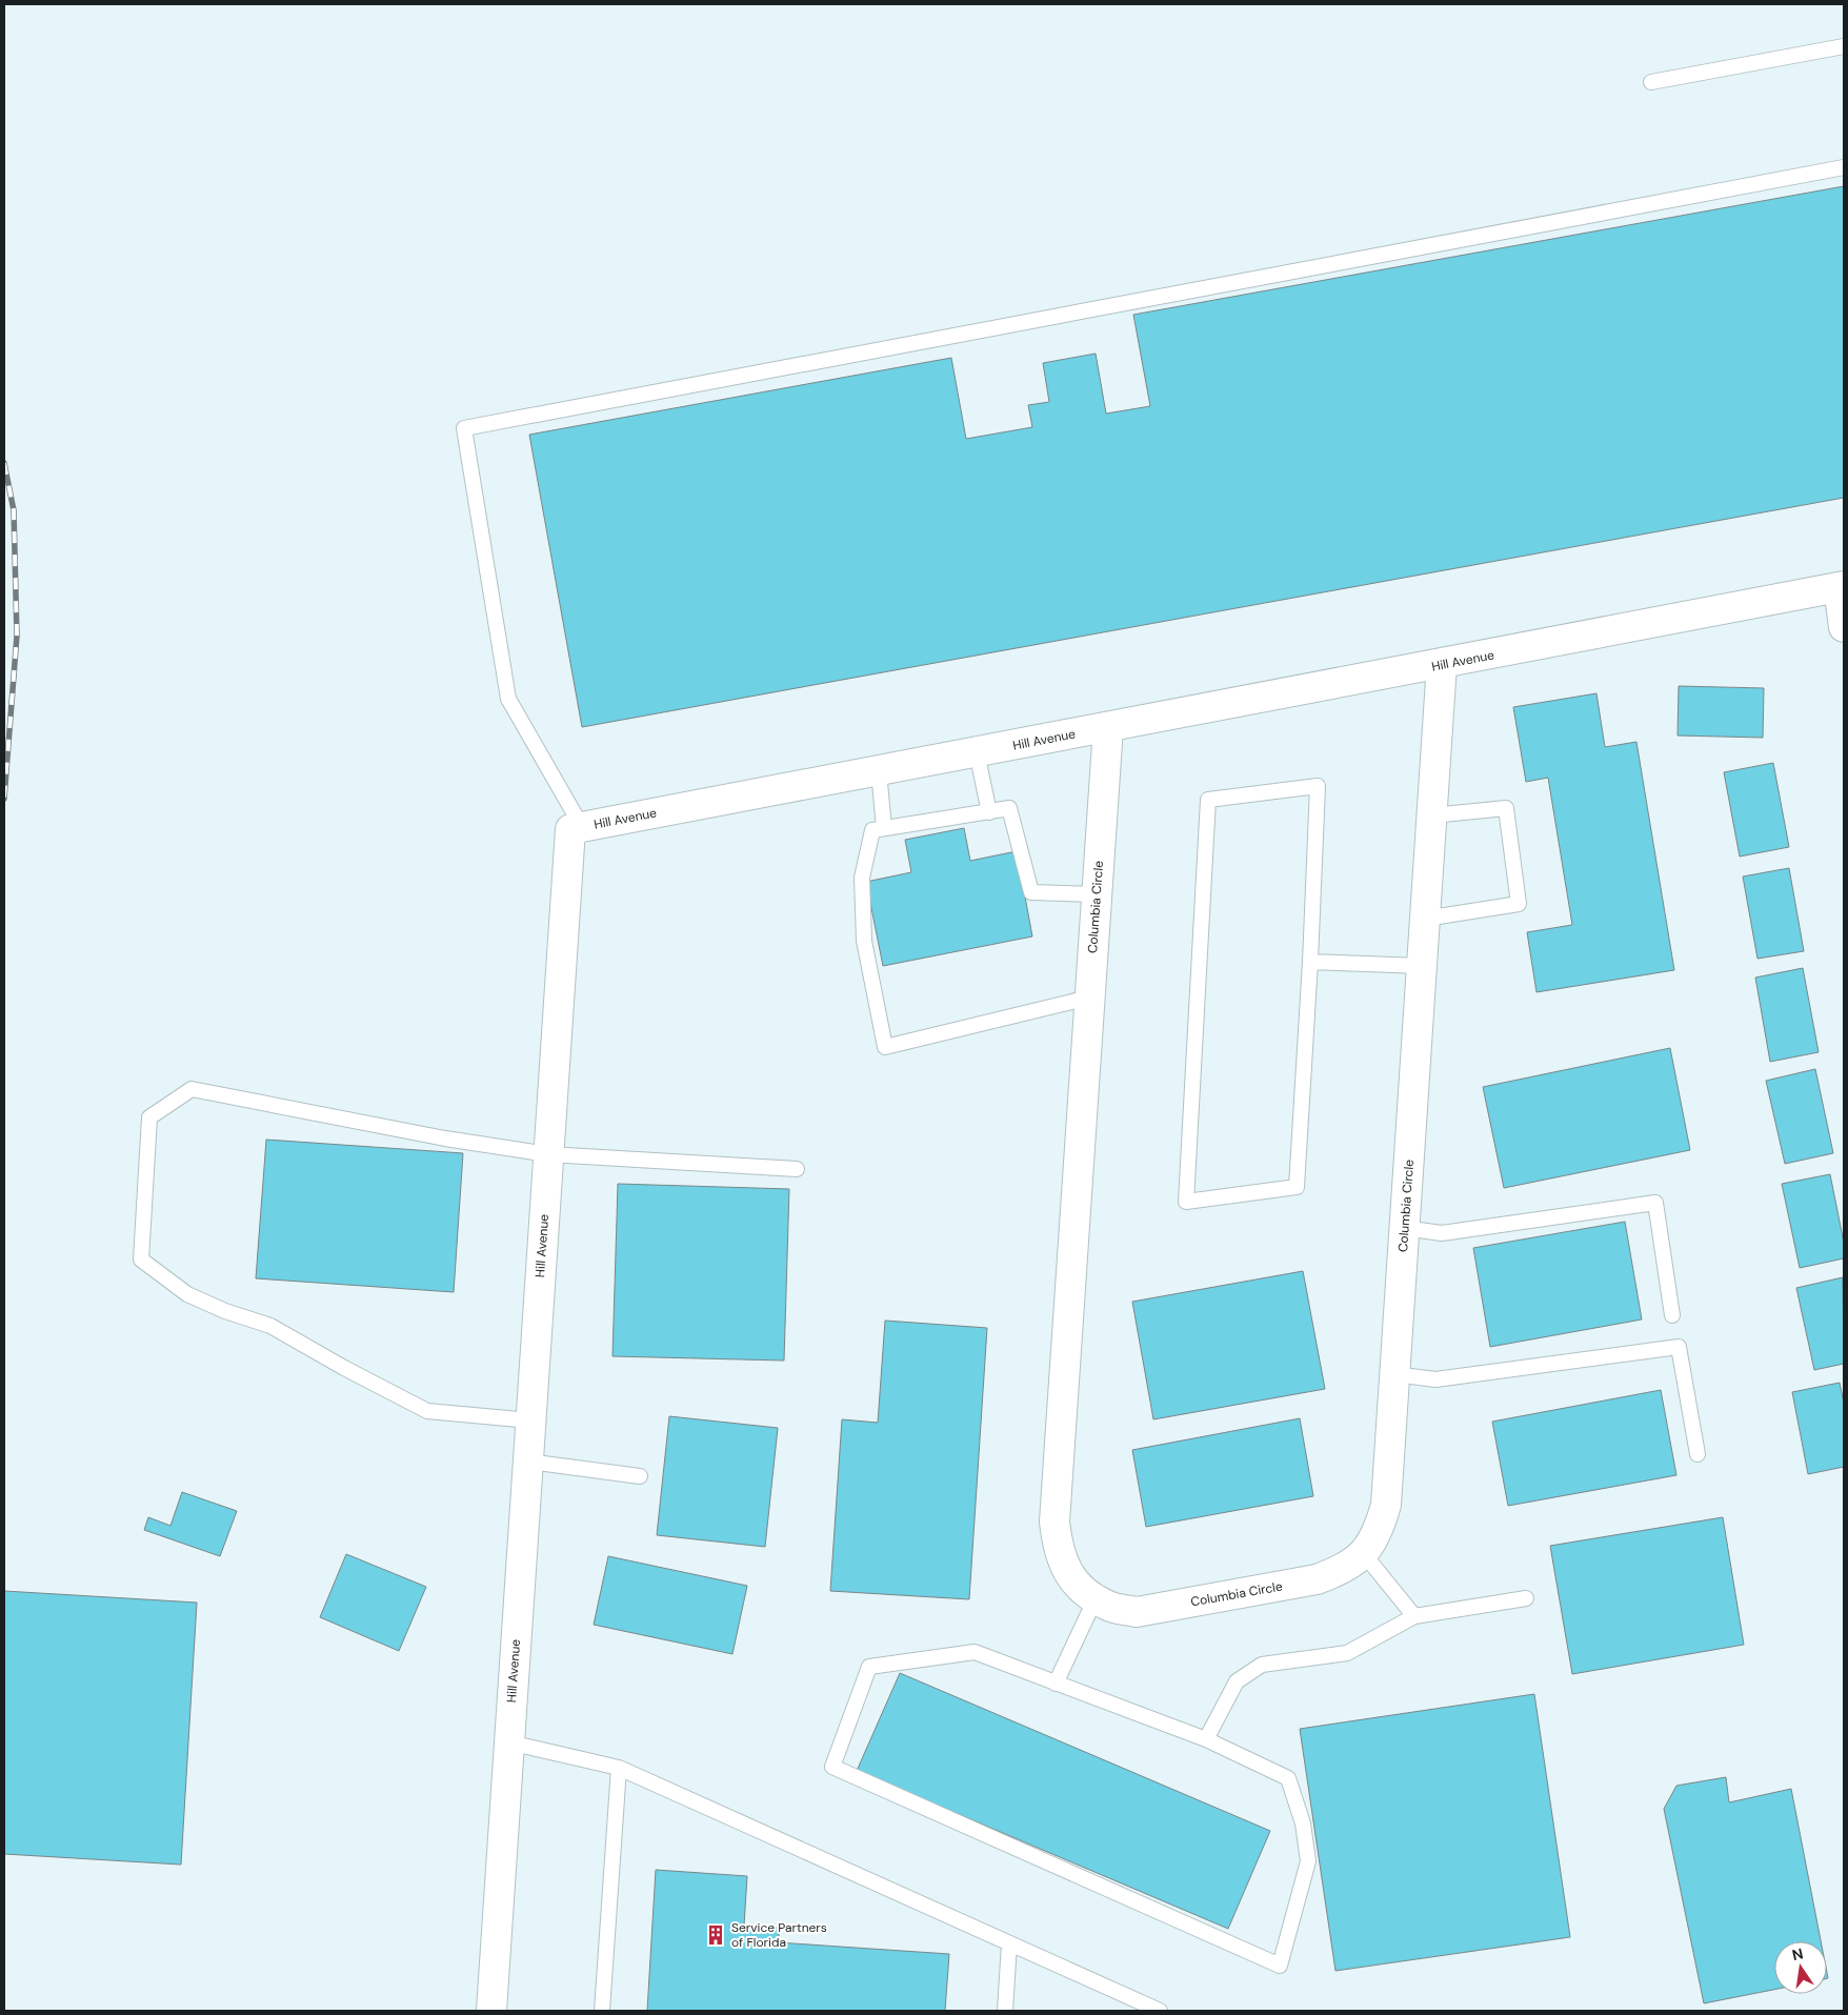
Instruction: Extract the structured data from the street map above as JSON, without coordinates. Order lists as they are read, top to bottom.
{
  "streets": {
    "street": ["Hill Avenue", "Columbia Circle"]
  },
  "crossings": [
    ["Hill Avenue", "Columbia Circle"]
  ],
  "places": {
    "building": ["Service Partners of Florida"]
  },
  "north": "top"
}
